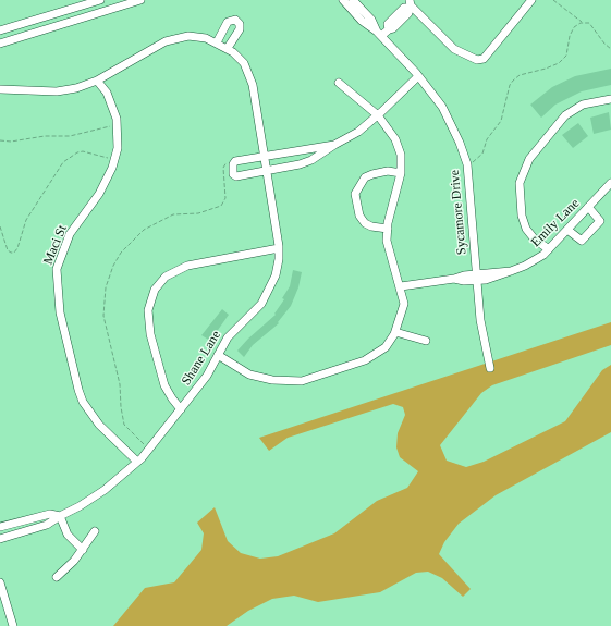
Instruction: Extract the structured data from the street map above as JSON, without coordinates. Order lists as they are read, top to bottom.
{
  "streets": {
    "street": [
      "Sycamore Drive",
      "Emily Lane",
      "Maci St",
      "Shane Lane"
    ]
  },
  "crossings": [
    ["Sycamore Drive", "Emily Lane"],
    ["Maci St", "Shane Lane"]
  ]
}
